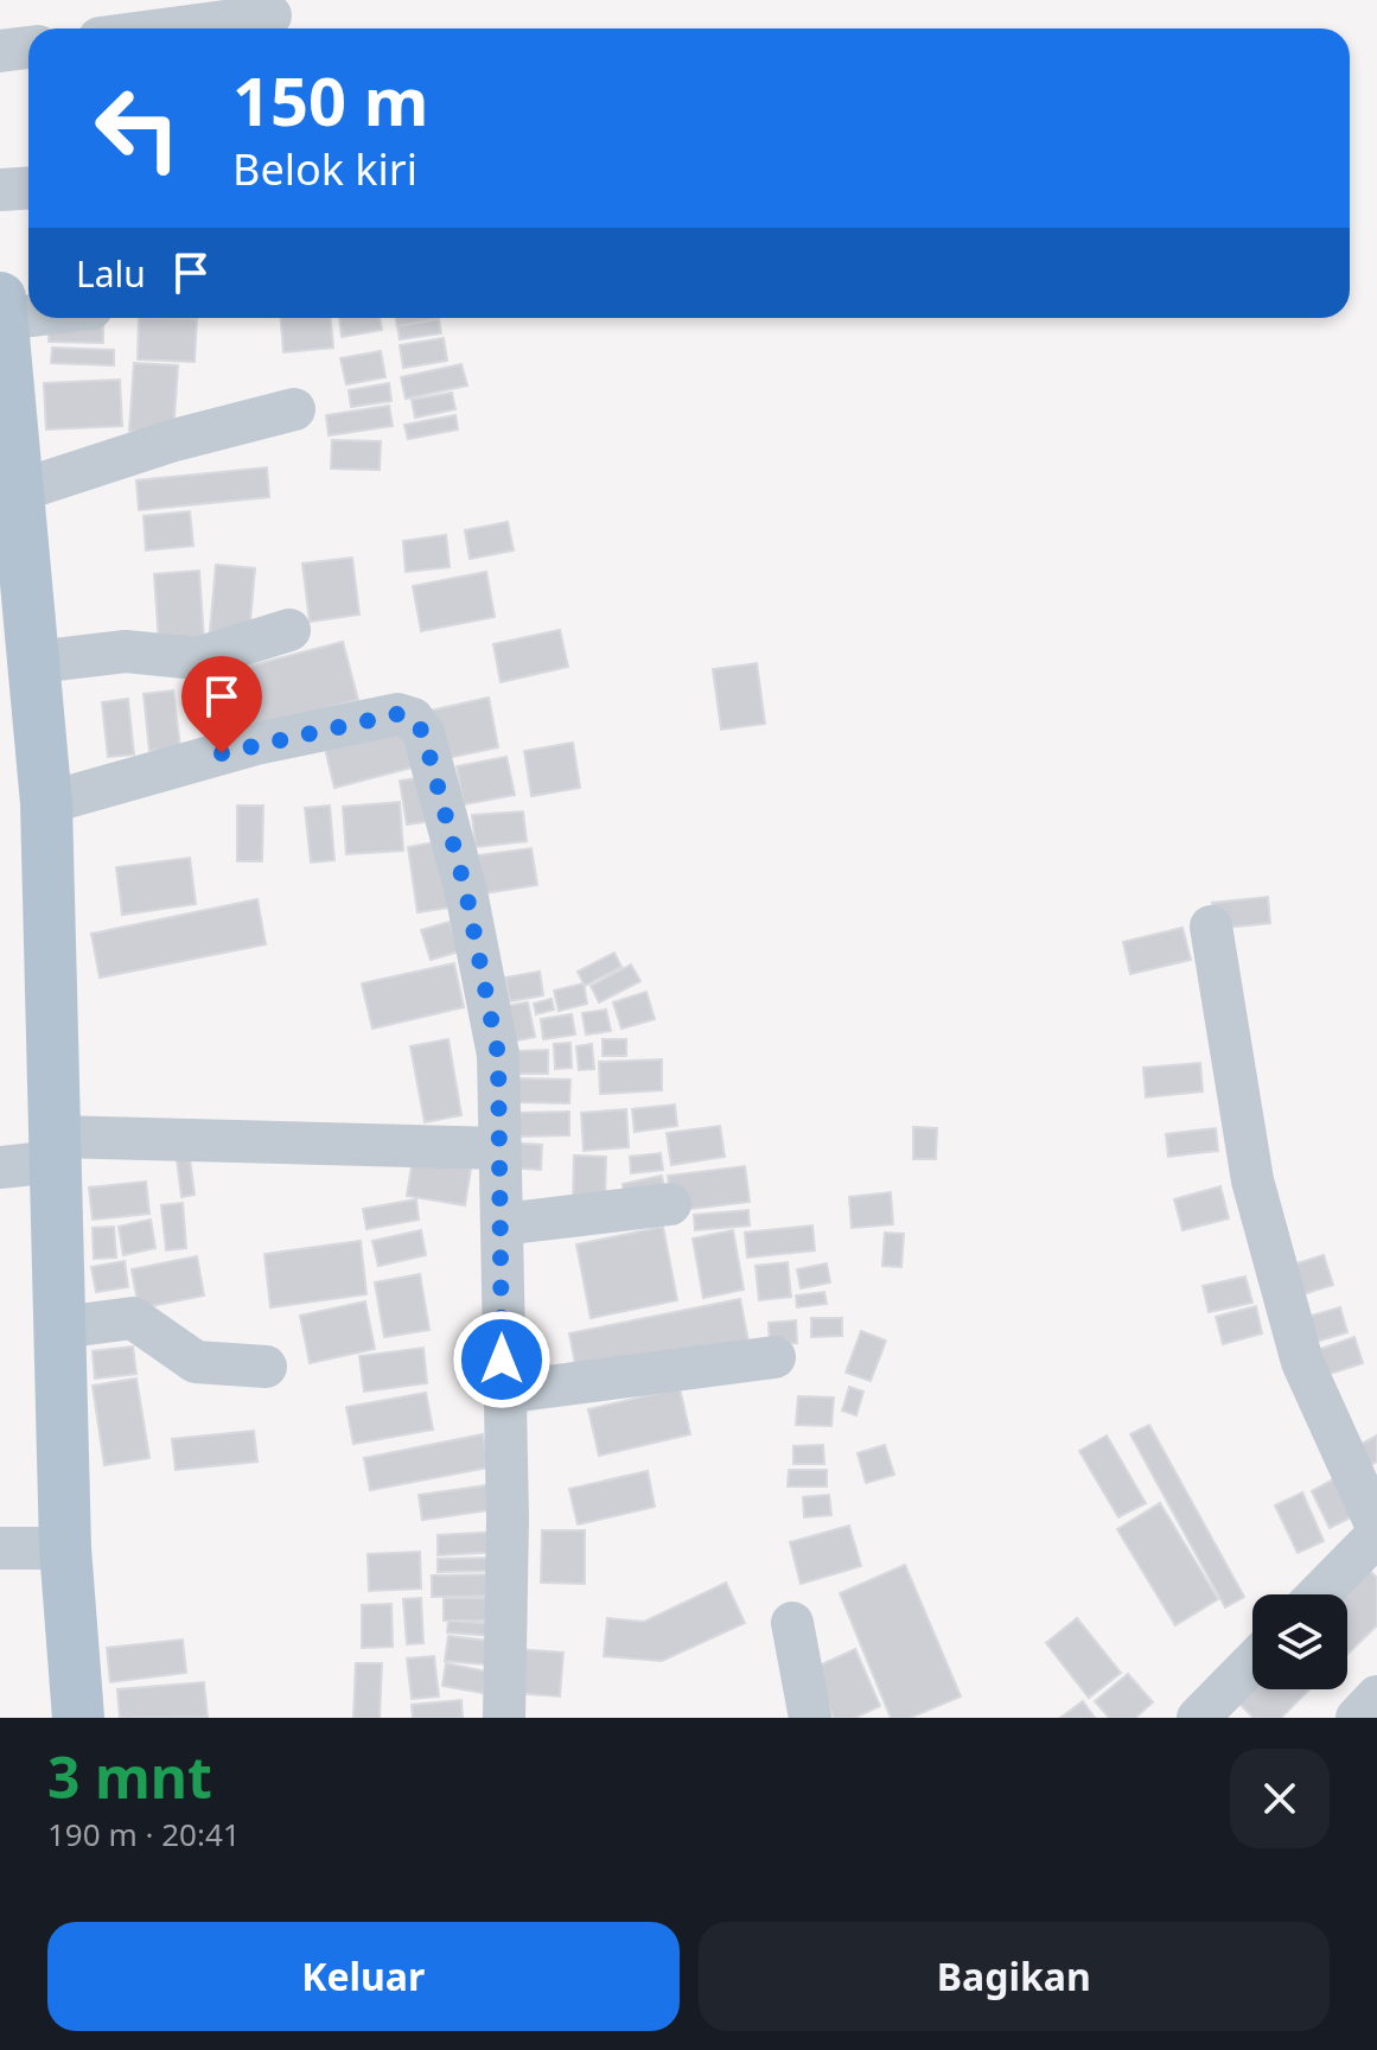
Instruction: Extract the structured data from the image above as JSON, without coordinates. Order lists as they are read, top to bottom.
{
  "page": {
    "turn": ["150 m", "Belok kiri"],
    "then": "Lalu",
    "heading": ["3 mnt", "190 m · 20:41"],
    "buttons": ["Keluar", "Bagikan"]
  }
}
